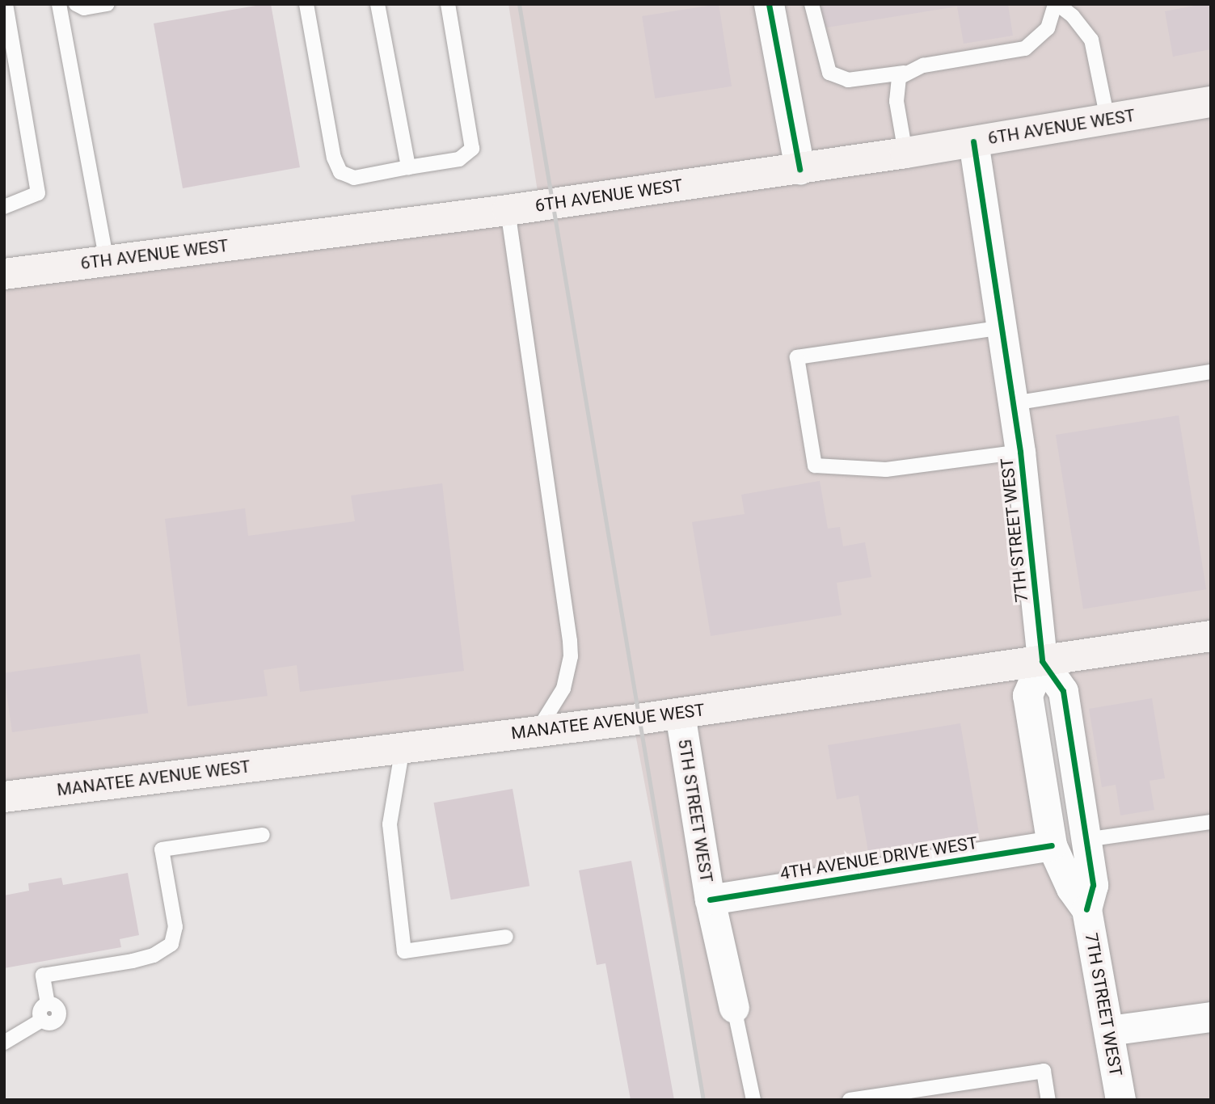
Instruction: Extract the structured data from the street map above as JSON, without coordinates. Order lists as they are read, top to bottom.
{
  "streets": {
    "main road": ["6TH AVENUE WEST", "MANATEE AVENUE WEST"],
    "street": ["7TH STREET WEST", "5TH STREET WEST", "4TH AVENUE DRIVE WEST"]
  },
  "crossings": [
    ["6TH AVENUE WEST", "7TH STREET WEST"],
    ["7TH STREET WEST", "MANATEE AVENUE WEST"],
    ["7TH STREET WEST", "4TH AVENUE DRIVE WEST"],
    ["MANATEE AVENUE WEST", "5TH STREET WEST"],
    ["5TH STREET WEST", "4TH AVENUE DRIVE WEST"]
  ]
}
